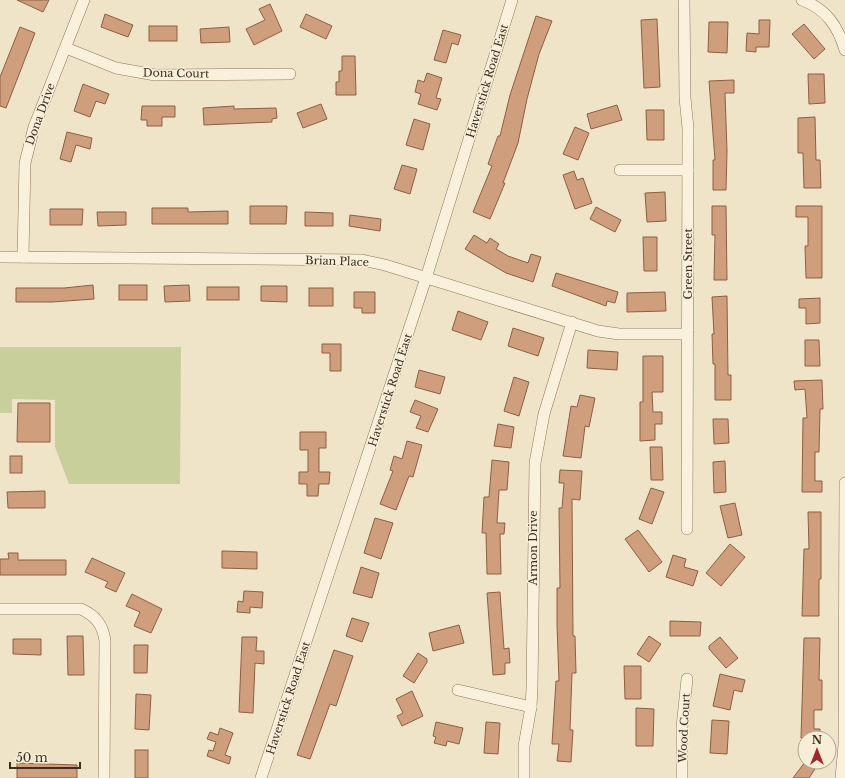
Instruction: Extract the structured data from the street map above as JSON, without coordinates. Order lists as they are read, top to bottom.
{
  "streets": {
    "street": [
      "Dona Court",
      "Haverstick Road East",
      "Dona Drive",
      "Brian Place",
      "Green Street",
      "Armon Drive",
      "Wood Court"
    ]
  },
  "crossings": [
    ["Dona Court", "Dona Drive"],
    ["Haverstick Road East", "Brian Place"],
    ["Dona Drive", "Brian Place"],
    ["Brian Place", "Green Street"],
    ["Brian Place", "Armon Drive"]
  ],
  "scale_bar": "50 m",
  "north": "top"
}
